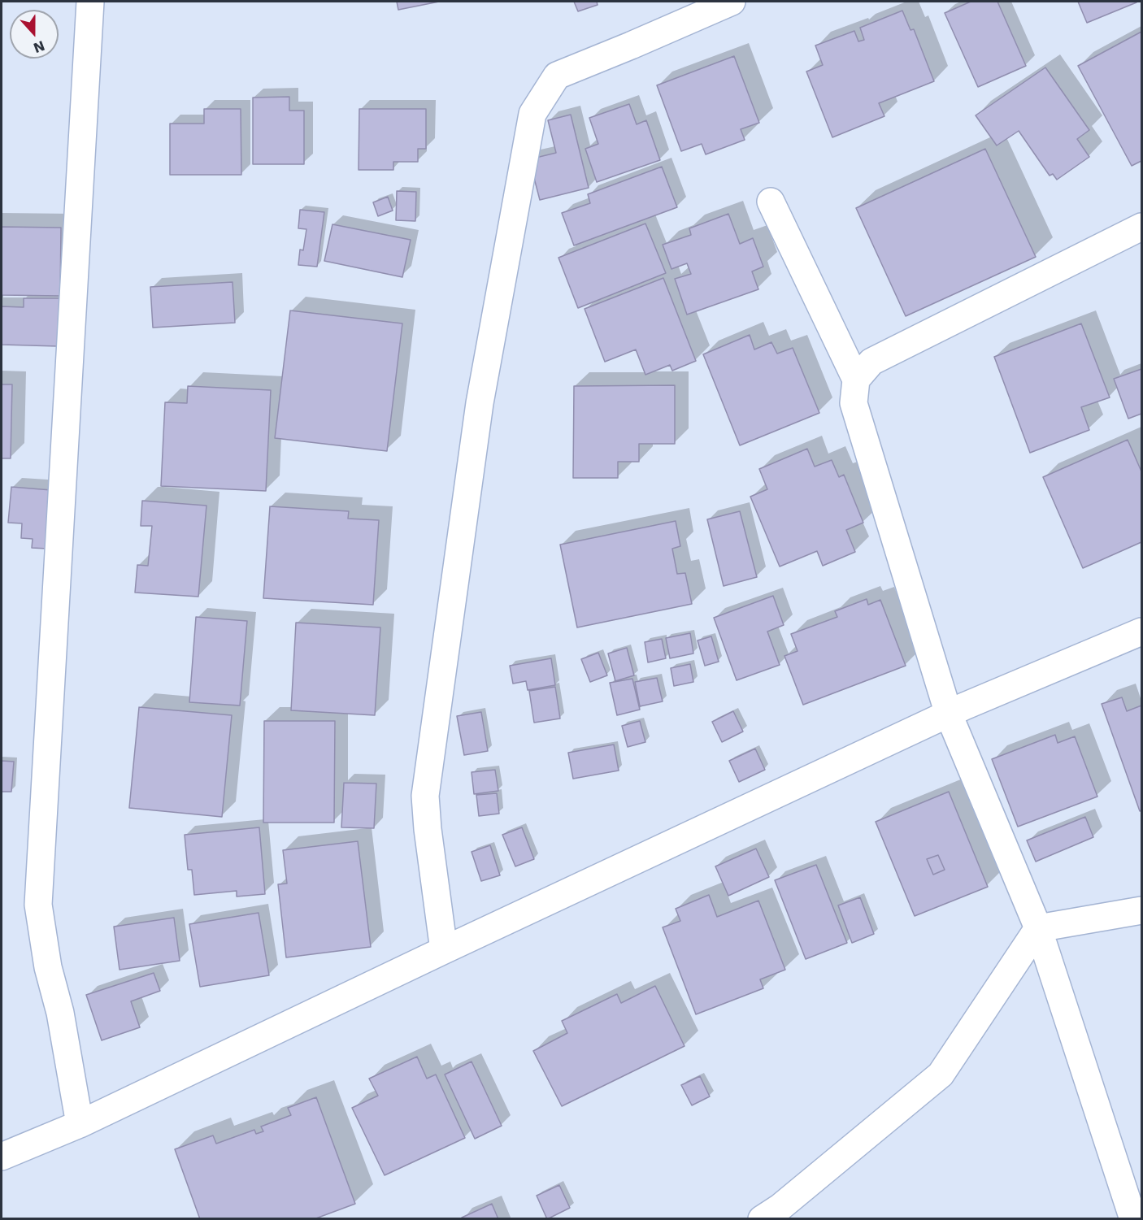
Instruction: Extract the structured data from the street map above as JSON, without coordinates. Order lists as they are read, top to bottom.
{
  "north": "bottom"
}
